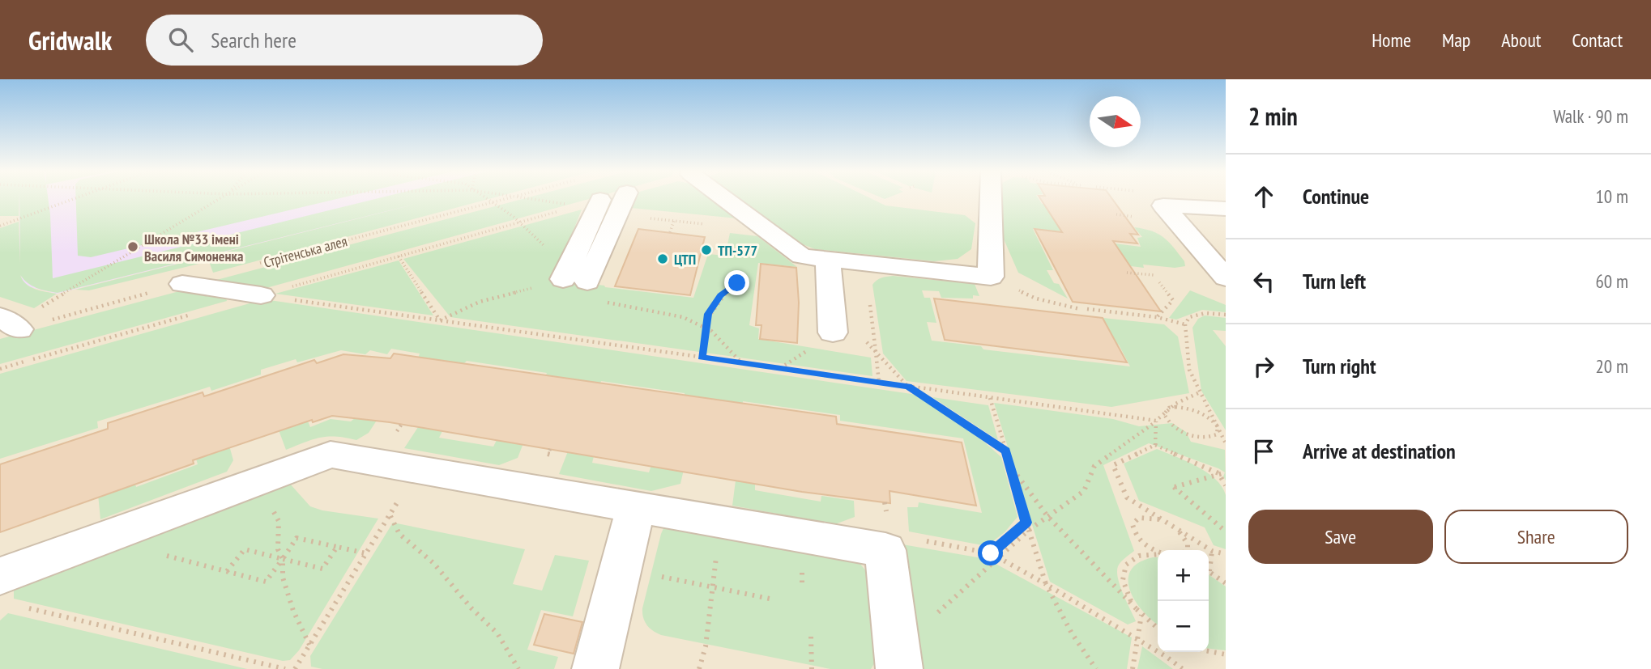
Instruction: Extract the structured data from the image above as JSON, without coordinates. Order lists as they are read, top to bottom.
{
  "streets": {
    "path": ["Стрітенська алея"]
  },
  "places": ["Школа №33 імені Василя Симоненка", "ТП-577", "ЦТП"],
  "north": "right",
  "page": {
    "header": "Gridwalk",
    "search": "Search here",
    "nav": [
      "Home",
      "Map",
      "About",
      "Contact"
    ],
    "heading": ["2 min", "Walk · 90 m"],
    "list": [
      ["Continue", "10 m"],
      ["Turn left", "60 m"],
      ["Turn right", "20 m"],
      "Arrive at destination"
    ],
    "buttons": ["Save", "Share"],
    "map_buttons": ["+", "−"]
  }
}
